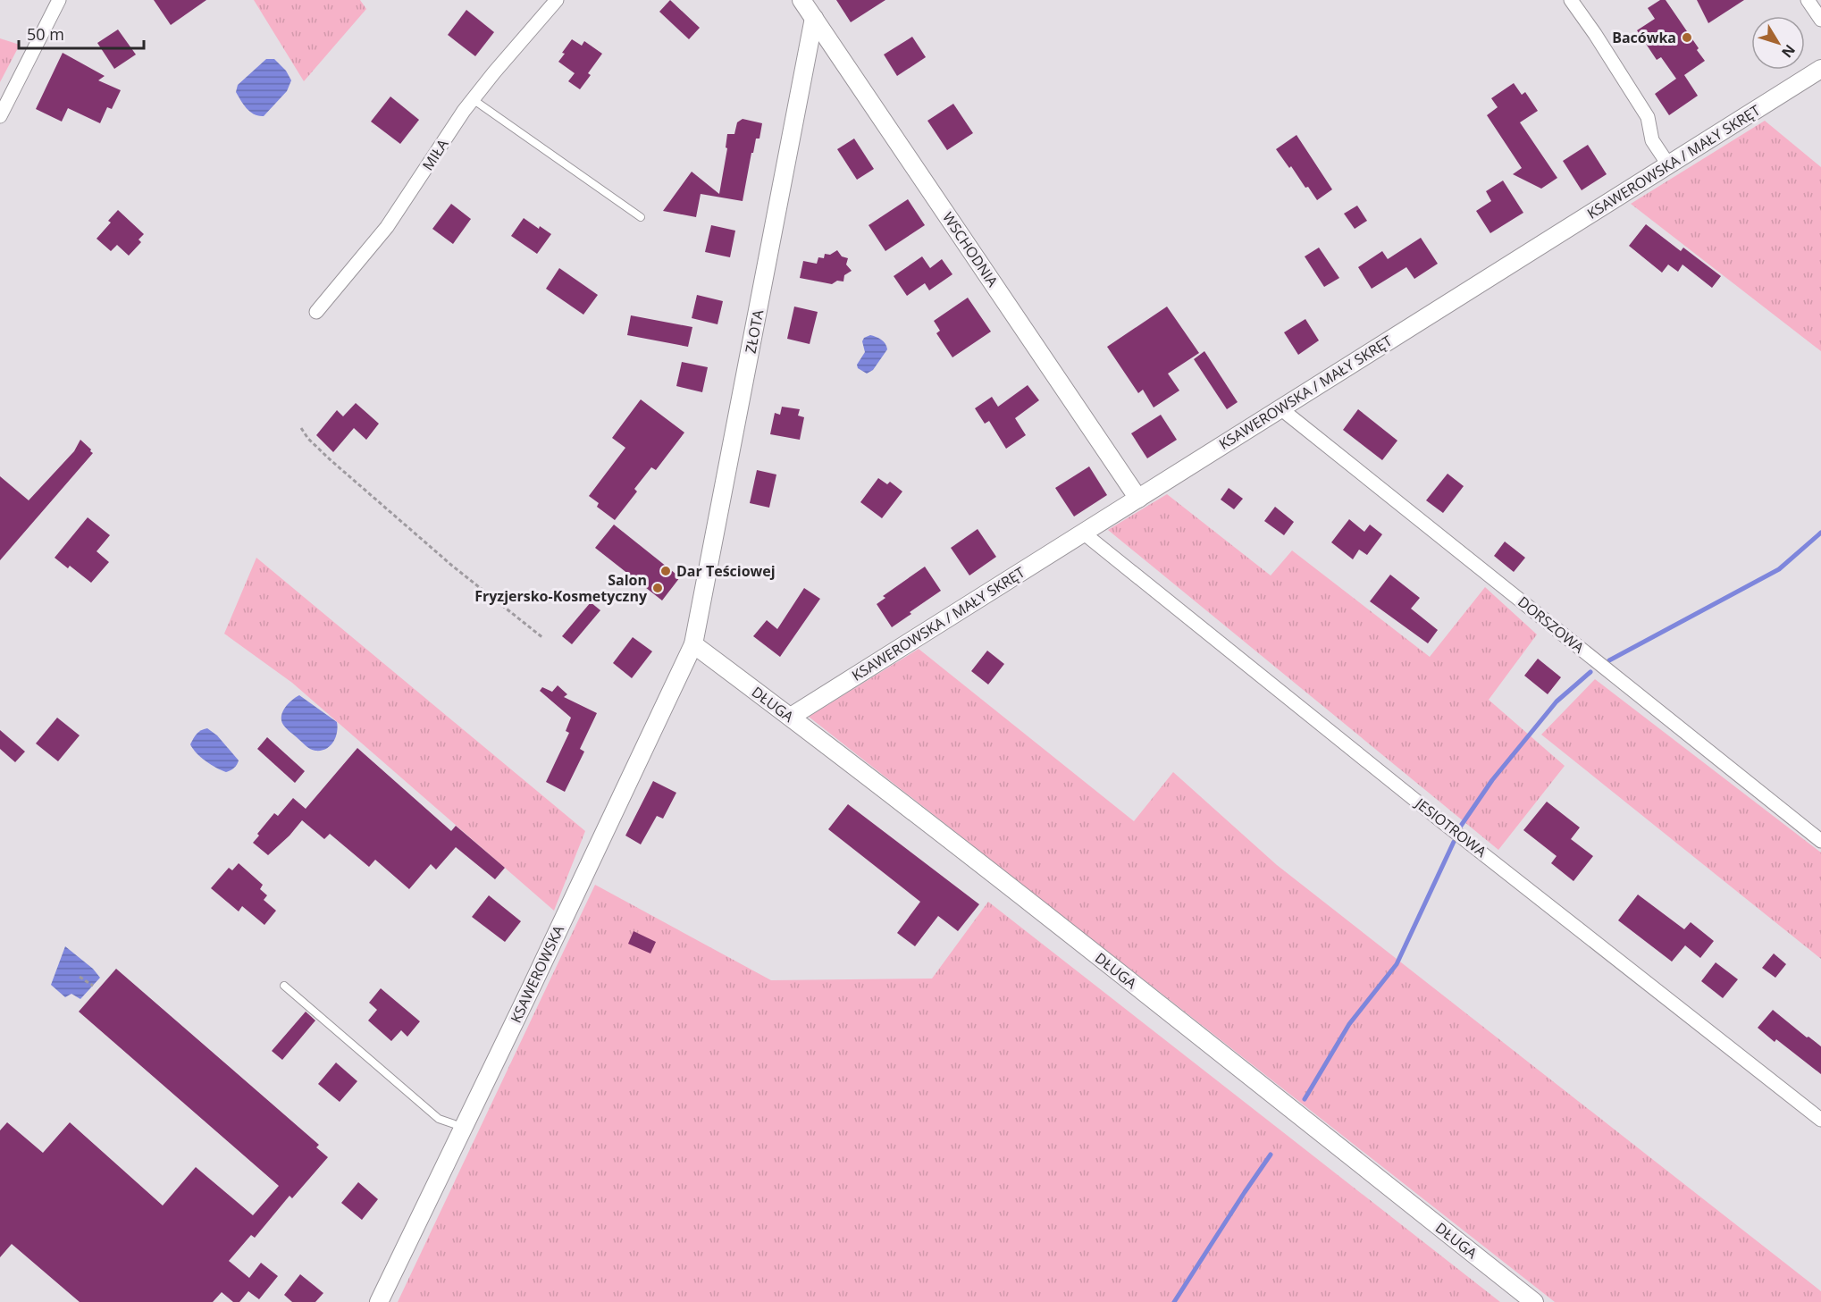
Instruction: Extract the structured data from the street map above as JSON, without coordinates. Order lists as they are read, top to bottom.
{
  "streets": {
    "street": [
      "MIŁA",
      "KSAWEROWSKA / MAŁY SKRĘT",
      "WSCHODNIA",
      "ZŁOTA",
      "DORSZOWA",
      "DŁUGA",
      "JESIOTROWA",
      "KSAWEROWSKA"
    ]
  },
  "crossings": [
    ["KSAWEROWSKA / MAŁY SKRĘT", "WSCHODNIA"],
    ["KSAWEROWSKA / MAŁY SKRĘT", "DORSZOWA"],
    ["KSAWEROWSKA / MAŁY SKRĘT", "DŁUGA"],
    ["KSAWEROWSKA / MAŁY SKRĘT", "JESIOTROWA"],
    ["WSCHODNIA", "ZŁOTA"],
    ["ZŁOTA", "DŁUGA"],
    ["ZŁOTA", "KSAWEROWSKA"],
    ["DŁUGA", "KSAWEROWSKA"]
  ],
  "places": ["Bacówka", "Dar Teściowej", "Salon Fryzjersko-Kosmetyczny"],
  "scale_bar": "50 m",
  "north": "bottom right"
}
